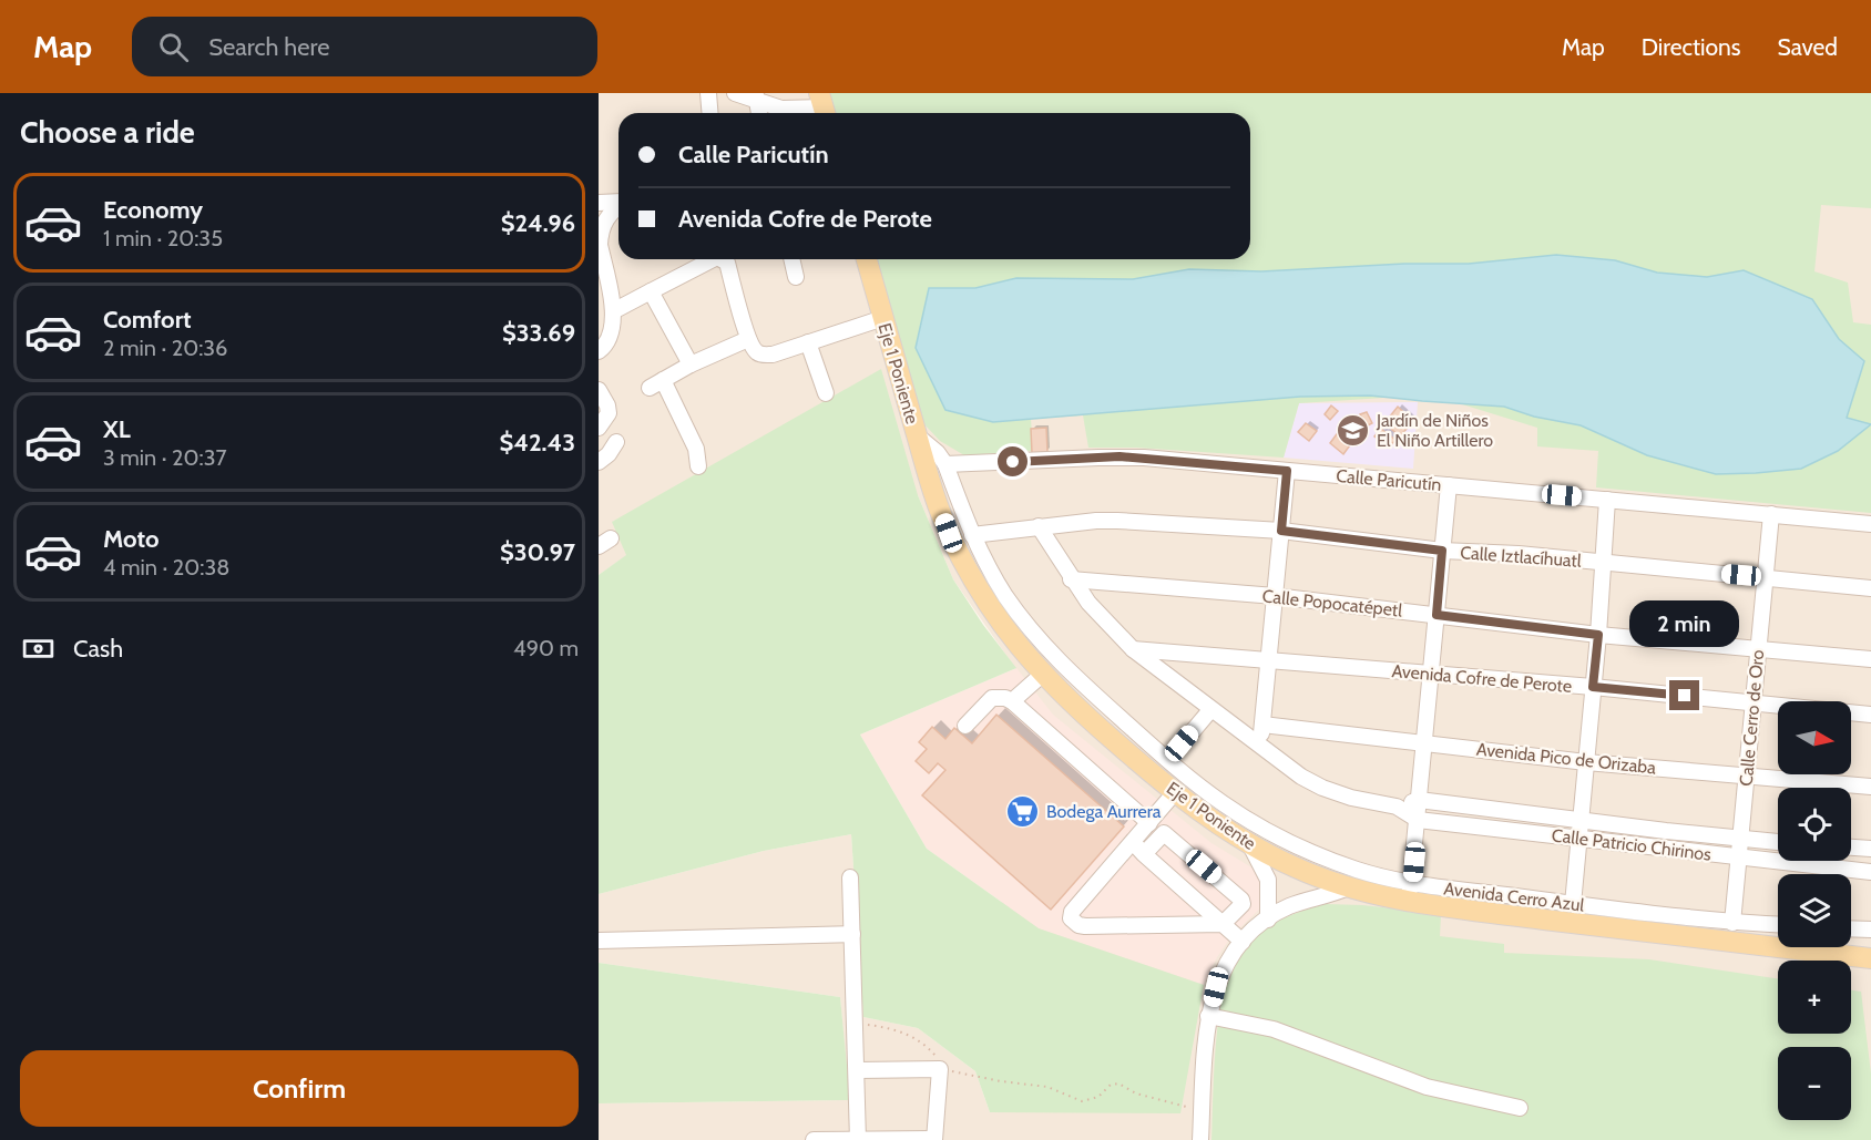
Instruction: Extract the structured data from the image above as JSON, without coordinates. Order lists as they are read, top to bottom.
{
  "streets": {
    "main road": ["Eje 1 Poniente"],
    "street": [
      "Calle Paricutín",
      "Calle Iztlacíhuatl",
      "Calle Popocatépetl",
      "Avenida Cofre de Perote",
      "Calle Cerro de Oro",
      "Avenida Pico de Orizaba",
      "Calle Patricio Chirinos",
      "Avenida Cerro Azul"
    ]
  },
  "crossings": [
    ["Eje 1 Poniente", "Avenida Cerro Azul"],
    ["Calle Paricutín", "Calle Cerro de Oro"],
    ["Calle Paricutín", "Avenida Cerro Azul"],
    ["Calle Iztlacíhuatl", "Calle Cerro de Oro"],
    ["Calle Iztlacíhuatl", "Calle Patricio Chirinos"],
    ["Calle Iztlacíhuatl", "Avenida Cerro Azul"],
    ["Calle Popocatépetl", "Calle Cerro de Oro"],
    ["Calle Popocatépetl", "Calle Patricio Chirinos"],
    ["Avenida Cofre de Perote", "Calle Cerro de Oro"],
    ["Avenida Cofre de Perote", "Calle Patricio Chirinos"],
    ["Calle Cerro de Oro", "Avenida Pico de Orizaba"],
    ["Calle Cerro de Oro", "Calle Patricio Chirinos"],
    ["Calle Cerro de Oro", "Avenida Cerro Azul"]
  ],
  "places": {
    "school or university": ["Jardín de Niños El Niño Artillero"],
    "supermarket": ["Bodega Aurrera"]
  },
  "north": "right",
  "page": {
    "header": "Map",
    "search": "Search here",
    "nav": ["Map", "Directions", "Saved"],
    "heading": "Choose a ride",
    "banner": ["Calle Paricutín", "Avenida Cofre de Perote"],
    "list": [
      {
        "name": "Economy",
        "note": "1 min · 20:35",
        "value": "$24.96"
      },
      {
        "name": "Comfort",
        "note": "2 min · 20:36",
        "value": "$33.69"
      },
      {
        "name": "XL",
        "note": "3 min · 20:37",
        "value": "$42.43"
      },
      {
        "name": "Moto",
        "note": "4 min · 20:38",
        "value": "$30.97"
      }
    ],
    "bubble": "2 min",
    "pay": ["Cash", "490 m"],
    "map_buttons": ["+", "−"],
    "buttons": "Confirm"
  }
}
